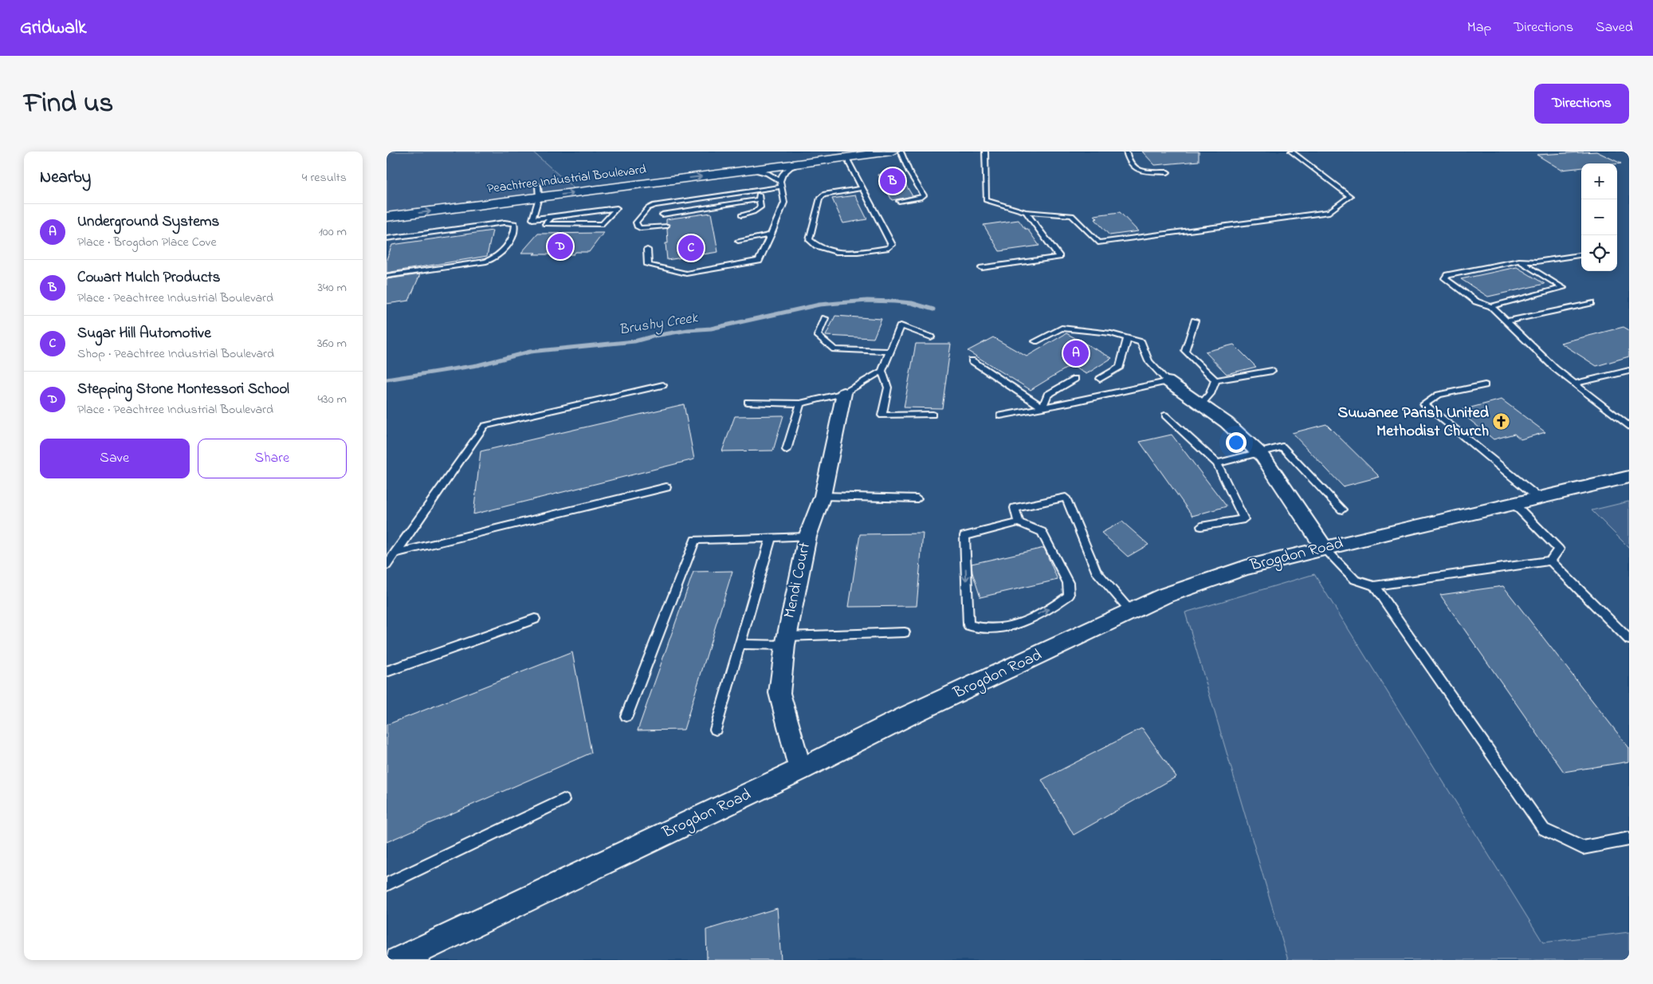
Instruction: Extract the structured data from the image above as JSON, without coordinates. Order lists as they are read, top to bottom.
{
  "streets": {
    "highway": ["Peachtree Industrial Boulevard"],
    "street": ["Brogdon Road", "Mendi Court"]
  },
  "crossings": [
    ["Brogdon Road", "Mendi Court"]
  ],
  "water": ["Brushy Creek"],
  "places": {
    "church": ["Suwanee Parish United Methodist Church"]
  },
  "page": {
    "header": "Gridwalk",
    "nav": ["Map", "Directions", "Saved"],
    "title": "Find us",
    "buttons": [
      "Directions",
      ["Save", "Share"]
    ],
    "heading": ["Nearby", "4 results"],
    "map_buttons": ["+", "−"],
    "pins": [
      "B",
      "D",
      "C",
      "A"
    ],
    "list": [
      {
        "mark": "A",
        "name": "Underground Systems",
        "note": "Place · Brogdon Place Cove",
        "value": "100 m"
      },
      {
        "mark": "B",
        "name": "Cowart Mulch Products",
        "note": "Place · Peachtree Industrial Boulevard",
        "value": "340 m"
      },
      {
        "mark": "C",
        "name": "Sugar Hill Automotive",
        "note": "Shop · Peachtree Industrial Boulevard",
        "value": "360 m"
      },
      {
        "mark": "D",
        "name": "Stepping Stone Montessori School",
        "note": "Place · Peachtree Industrial Boulevard",
        "value": "430 m"
      }
    ]
  }
}
